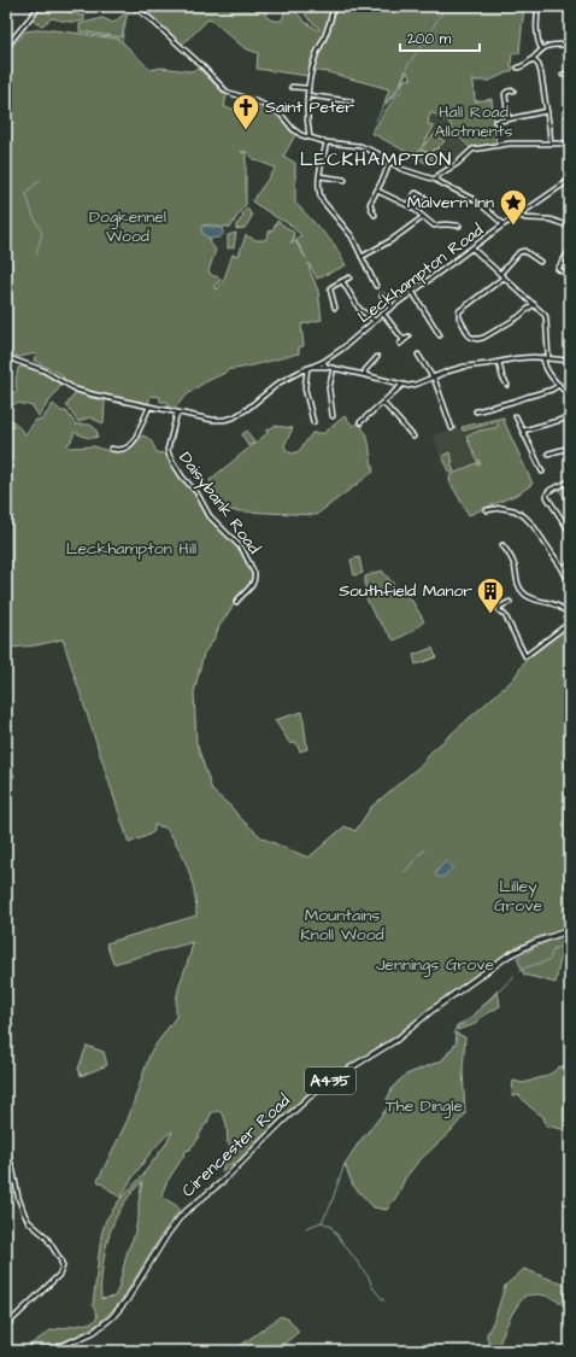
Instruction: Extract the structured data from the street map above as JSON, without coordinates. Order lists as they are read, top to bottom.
{
  "streets": {
    "main road": ["A435", "Cirencester Road"],
    "street": ["Leckhampton Road", "Daisybank Road"]
  },
  "districts": ["LECKHAMPTON"],
  "parks": [
    "Hall Road Allotments",
    "Dogkennel Wood",
    "Leckhampton Hill",
    "Lilley Grove",
    "Mountains Knoll Wood",
    "Jennings Grove",
    "The Dingle"
  ],
  "places": {
    "church": ["Saint Peter"],
    "place": ["Malvern Inn"],
    "building": ["Southfield Manor"]
  },
  "scale_bar": "200 m"
}
